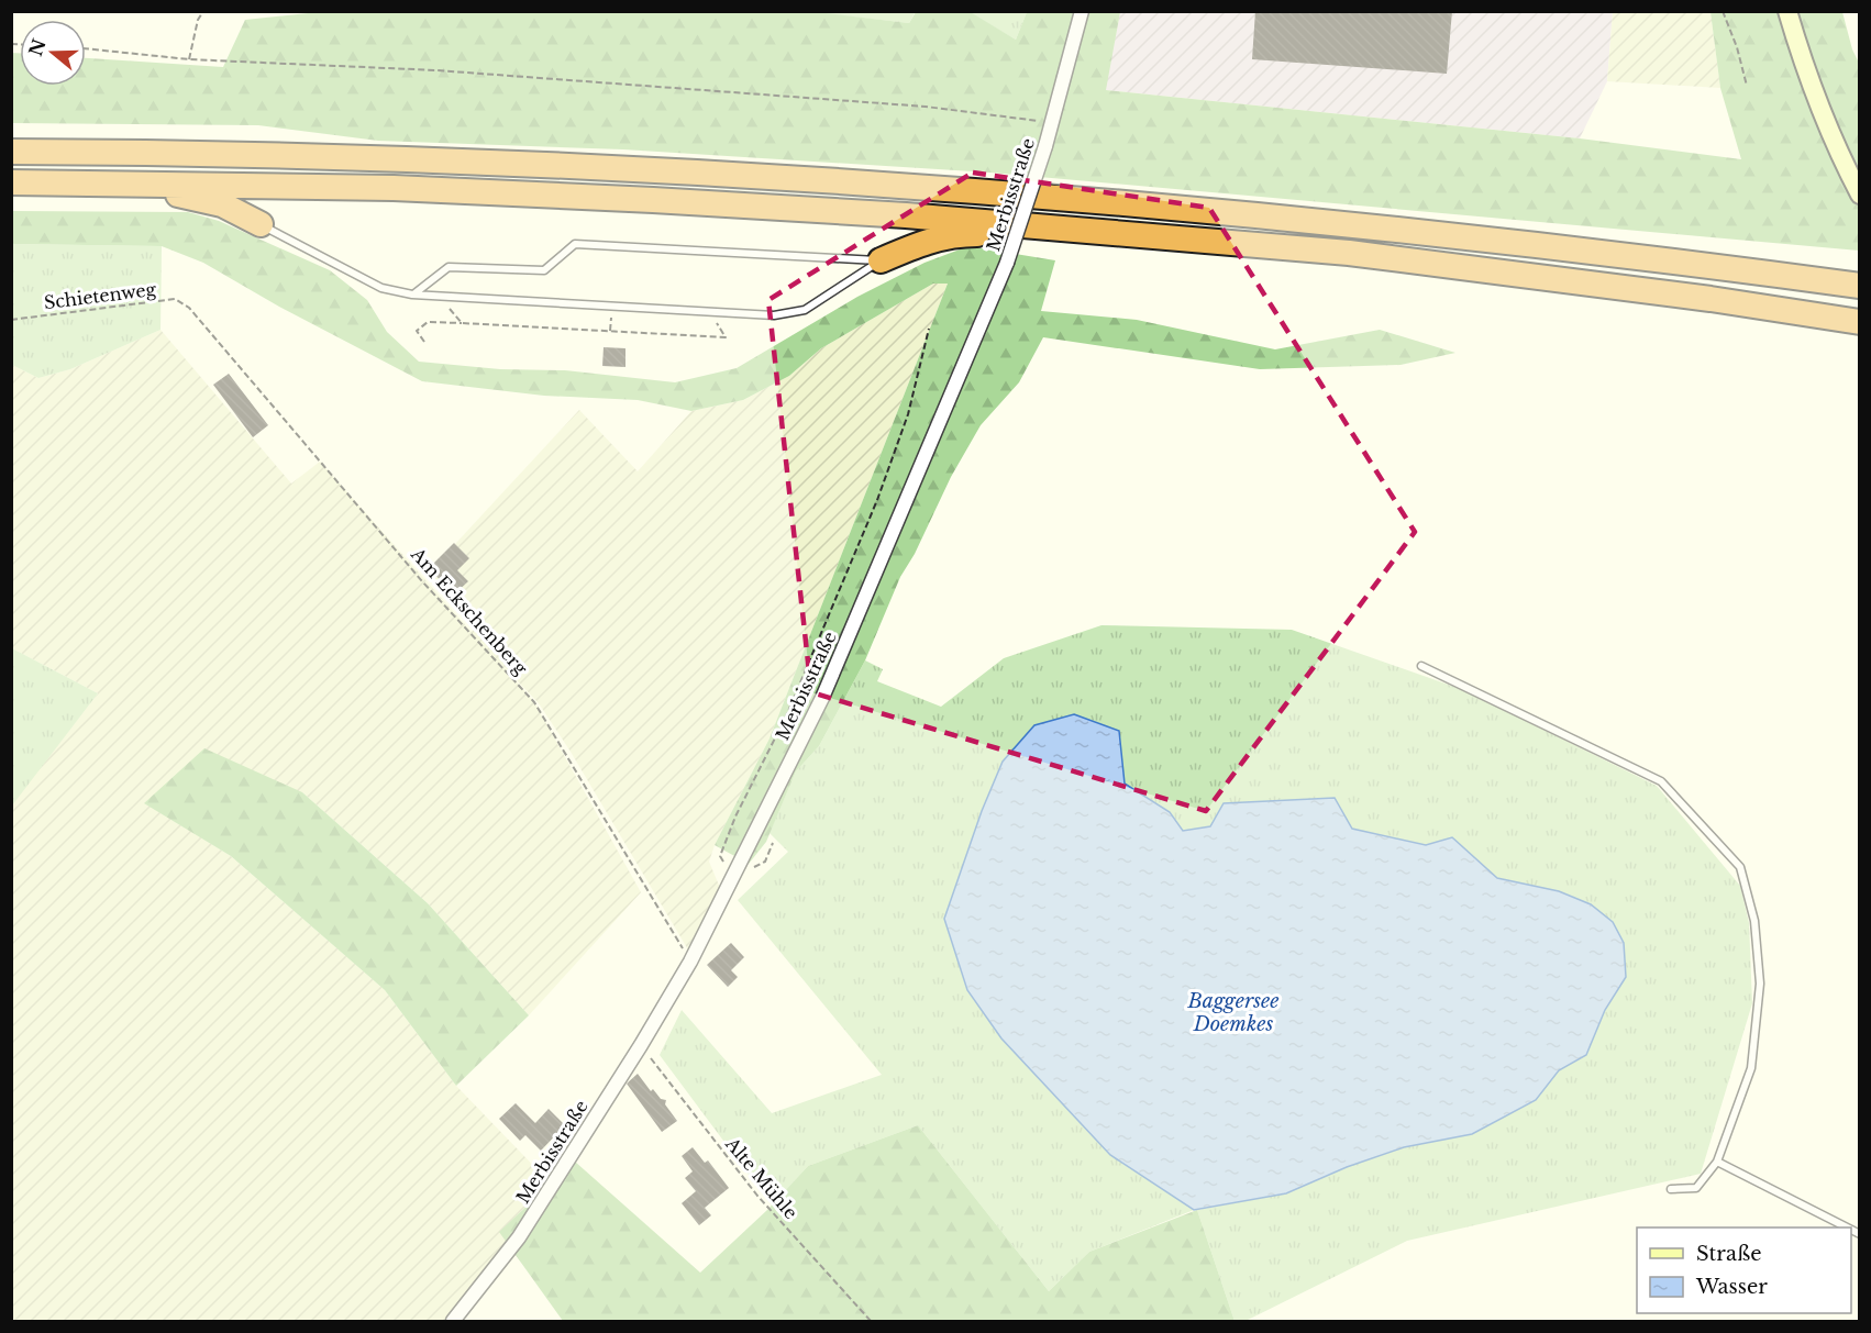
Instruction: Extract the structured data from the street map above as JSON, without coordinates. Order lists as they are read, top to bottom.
{
  "streets": {
    "street": ["Merbisstraße"],
    "path": ["Schietenweg", "Am Eckschenberg", "Alte Mühle"]
  },
  "crossings": [
    ["Merbisstraße", "Am Eckschenberg"],
    ["Merbisstraße", "Alte Mühle"],
    ["Schietenweg", "Am Eckschenberg"]
  ],
  "water": ["Baggersee Doemkes"],
  "legend": ["Straße", "Wasser"],
  "north": "left"
}
